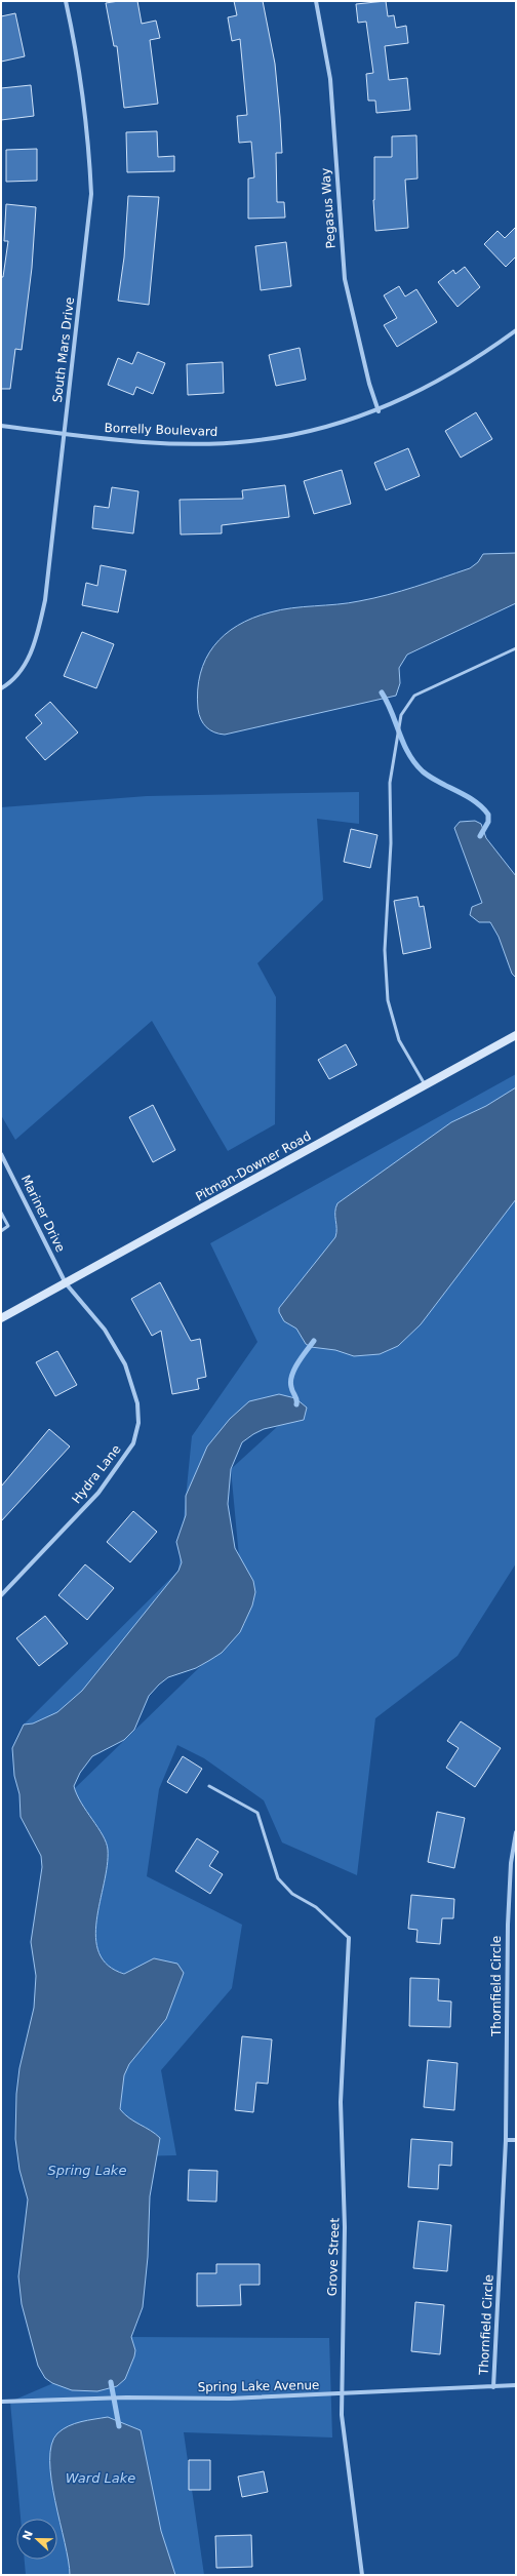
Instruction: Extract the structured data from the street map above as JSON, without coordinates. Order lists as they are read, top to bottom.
{
  "streets": {
    "street": [
      "Pegasus Way",
      "South Mars Drive",
      "Borrelly Boulevard",
      "Pitman-Downer Road",
      "Mariner Drive",
      "Hydra Lane",
      "Thornfield Circle",
      "Grove Street",
      "Spring Lake Avenue"
    ]
  },
  "crossings": [
    ["Pegasus Way", "Borrelly Boulevard"],
    ["South Mars Drive", "Borrelly Boulevard"],
    ["Pitman-Downer Road", "Mariner Drive"],
    ["Pitman-Downer Road", "Hydra Lane"],
    ["Mariner Drive", "Hydra Lane"],
    ["Thornfield Circle", "Spring Lake Avenue"],
    ["Grove Street", "Spring Lake Avenue"]
  ],
  "water": ["Spring Lake", "Ward Lake"],
  "north": "left"
}
